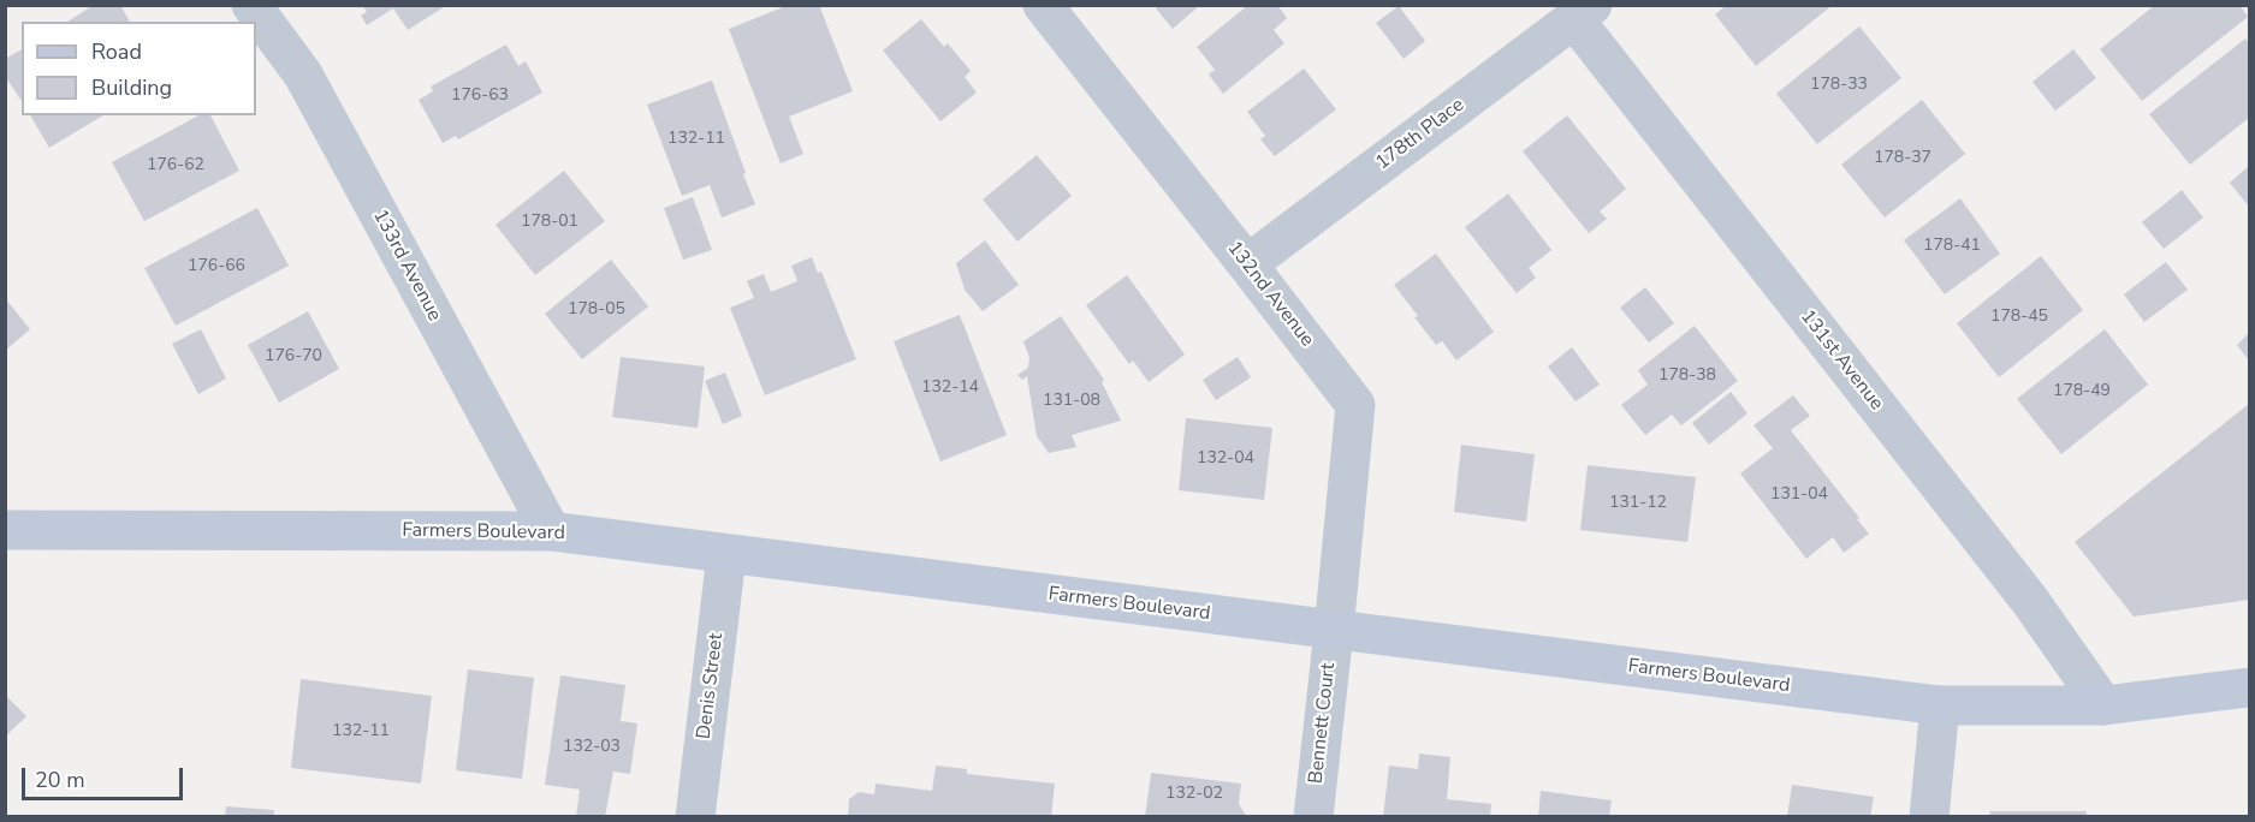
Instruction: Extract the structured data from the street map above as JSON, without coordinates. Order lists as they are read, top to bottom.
{
  "streets": {
    "main road": ["Farmers Boulevard"],
    "street": [
      "178th Place",
      "133rd Avenue",
      "132nd Avenue",
      "131st Avenue",
      "Denis Street",
      "Bennett Court"
    ]
  },
  "crossings": [
    ["178th Place", "132nd Avenue"],
    ["178th Place", "131st Avenue"],
    ["133rd Avenue", "Farmers Boulevard"],
    ["132nd Avenue", "Farmers Boulevard"],
    ["132nd Avenue", "Bennett Court"],
    ["131st Avenue", "Farmers Boulevard"],
    ["Farmers Boulevard", "Denis Street"],
    ["Farmers Boulevard", "Bennett Court"]
  ],
  "house_numbers": [
    "178-33",
    "176-63",
    "132-11",
    "178-37",
    "176-62",
    "178-01",
    "178-41",
    "176-66",
    "178-05",
    "178-45",
    "176-70",
    "178-38",
    "132-14",
    "178-49",
    "131-08",
    "132-04",
    "131-04",
    "131-12",
    "132-11",
    "132-03",
    "132-02"
  ],
  "legend": ["Road", "Building"],
  "scale_bar": "20 m"
}
